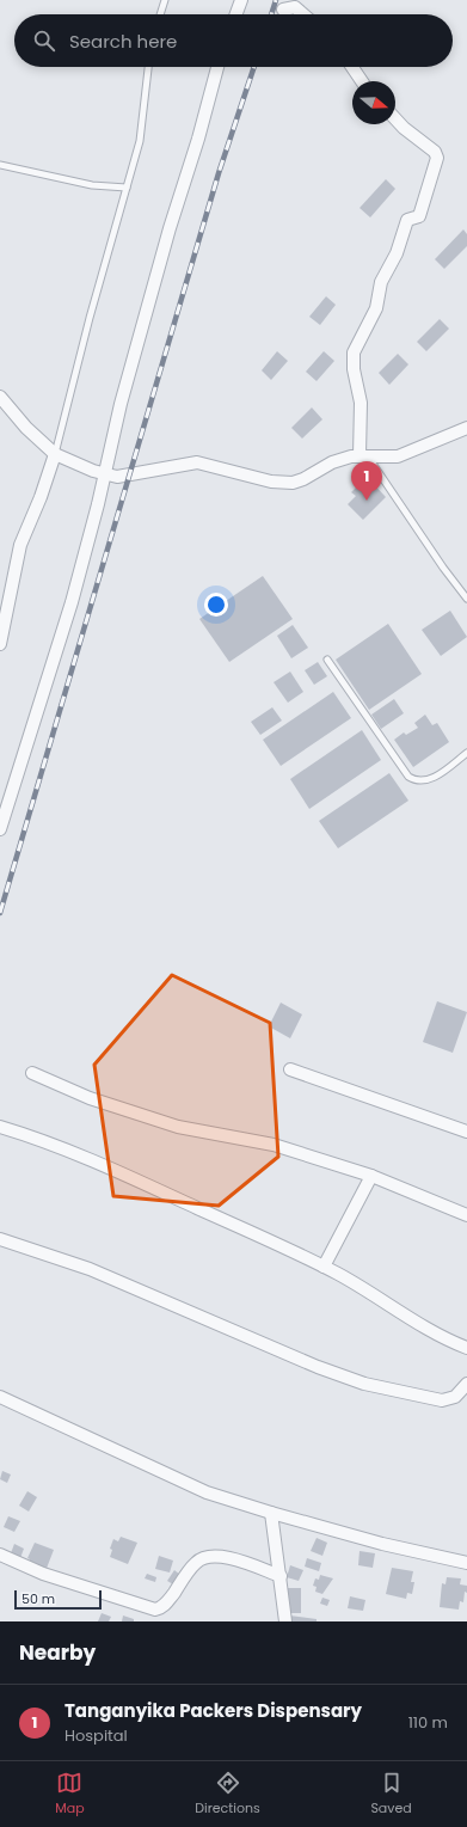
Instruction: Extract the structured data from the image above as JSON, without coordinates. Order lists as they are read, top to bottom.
{
  "scale_bar": "50 m",
  "north": "right",
  "page": {
    "search": "Search here",
    "pins": "1",
    "scale": "50 m",
    "heading": "Nearby",
    "list": [
      {
        "mark": "1",
        "name": "Tanganyika Packers Dispensary",
        "note": "Hospital",
        "value": "110 m"
      }
    ],
    "nav": ["Map", "Directions", "Saved"]
  }
}
